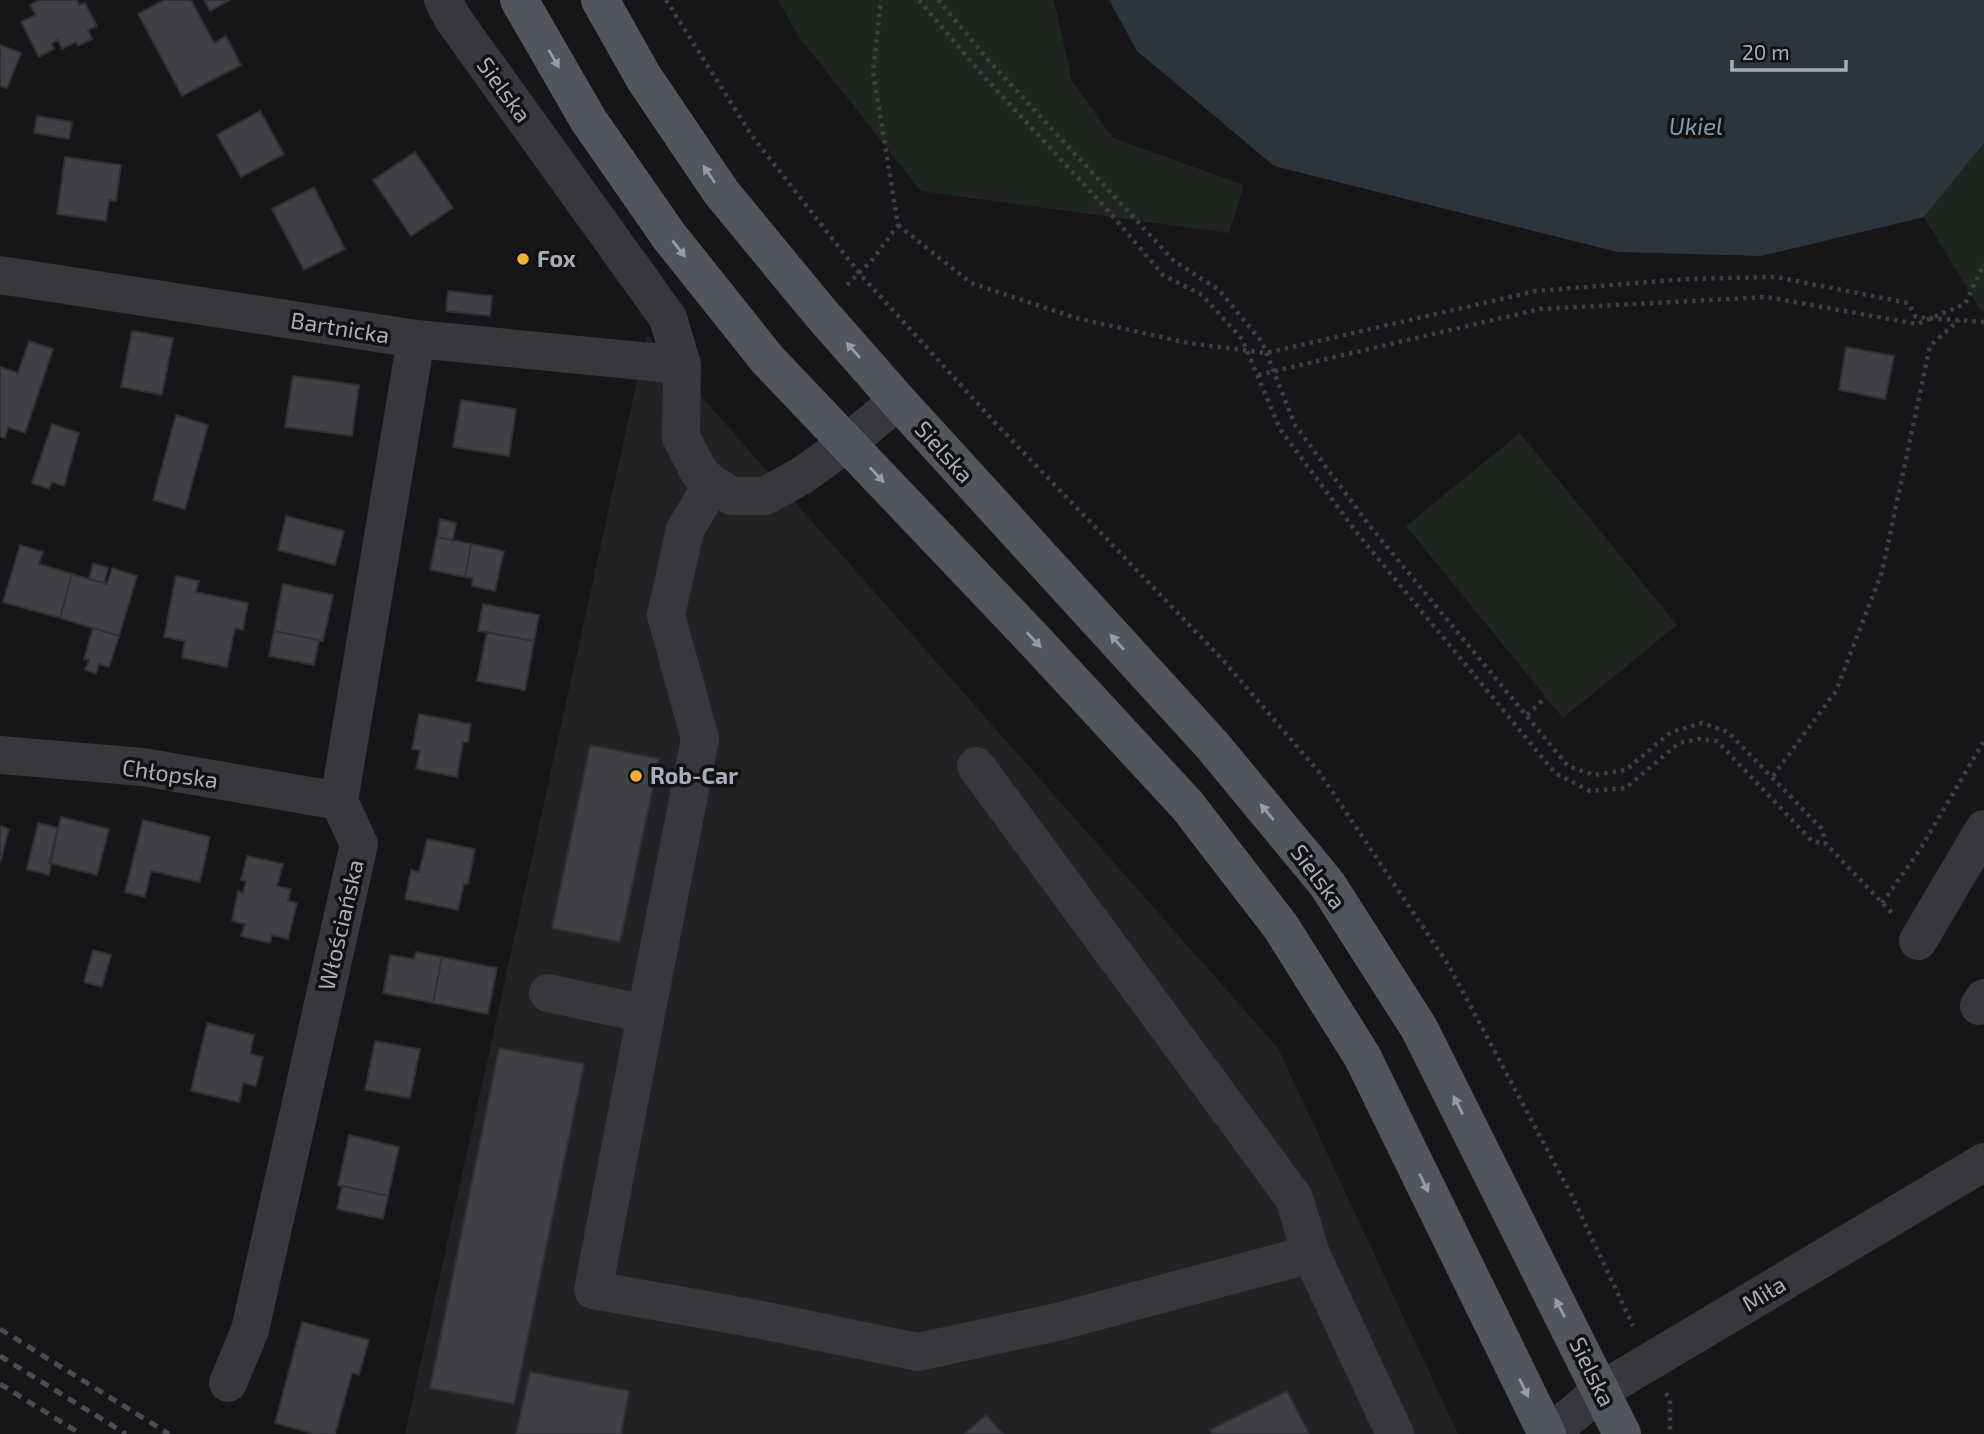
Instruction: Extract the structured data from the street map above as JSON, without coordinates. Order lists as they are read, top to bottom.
{
  "streets": {
    "main road": ["Sielska"],
    "street": [
      "Bartnicka",
      "Chłopska",
      "Włościańska",
      "Miła"
    ]
  },
  "crossings": [
    ["Sielska", "Bartnicka"],
    ["Sielska", "Miła"],
    ["Chłopska", "Włościańska"]
  ],
  "water": ["Ukiel"],
  "places": ["Fox", "Rob-Car"],
  "scale_bar": "20 m"
}
